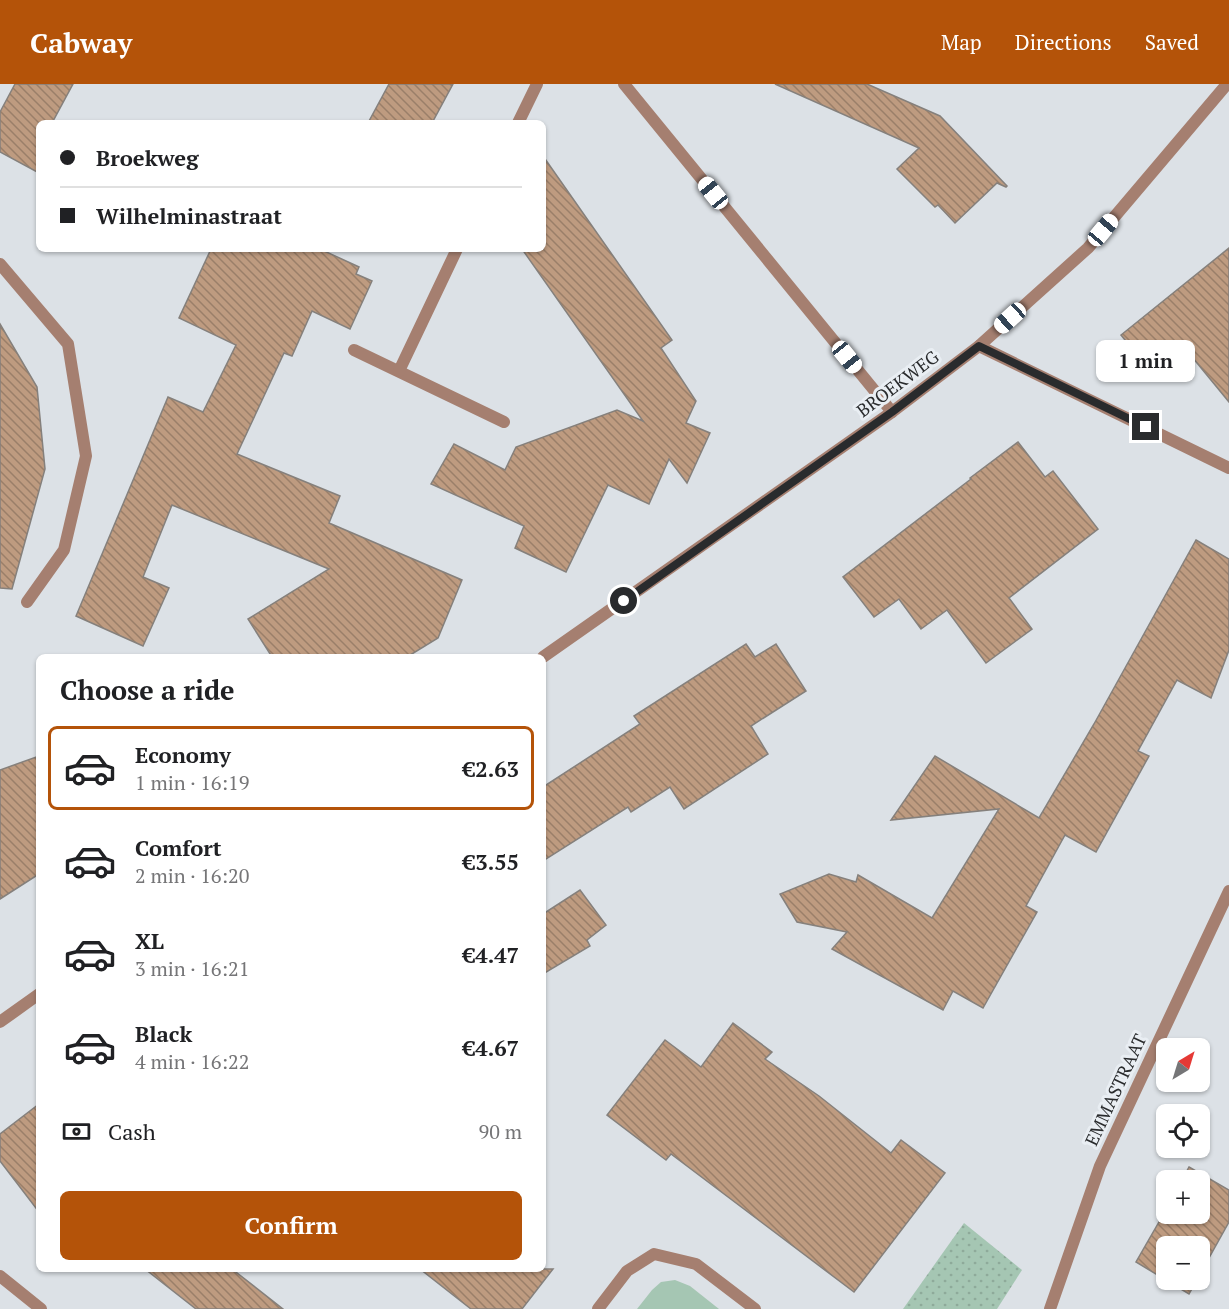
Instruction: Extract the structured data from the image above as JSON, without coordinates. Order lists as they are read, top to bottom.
{
  "streets": {
    "street": ["BROEKWEG", "EMMASTRAAT"]
  },
  "north": "top right",
  "page": {
    "header": "Cabway",
    "nav": ["Map", "Directions", "Saved"],
    "banner": ["Broekweg", "Wilhelminastraat"],
    "bubble": "1 min",
    "heading": "Choose a ride",
    "list": [
      {
        "name": "Economy",
        "note": "1 min · 16:19",
        "value": "€2.63"
      },
      {
        "name": "Comfort",
        "note": "2 min · 16:20",
        "value": "€3.55"
      },
      {
        "name": "XL",
        "note": "3 min · 16:21",
        "value": "€4.47"
      },
      {
        "name": "Black",
        "note": "4 min · 16:22",
        "value": "€4.67"
      }
    ],
    "map_buttons": ["+", "−"],
    "pay": ["Cash", "90 m"],
    "buttons": "Confirm"
  }
}
